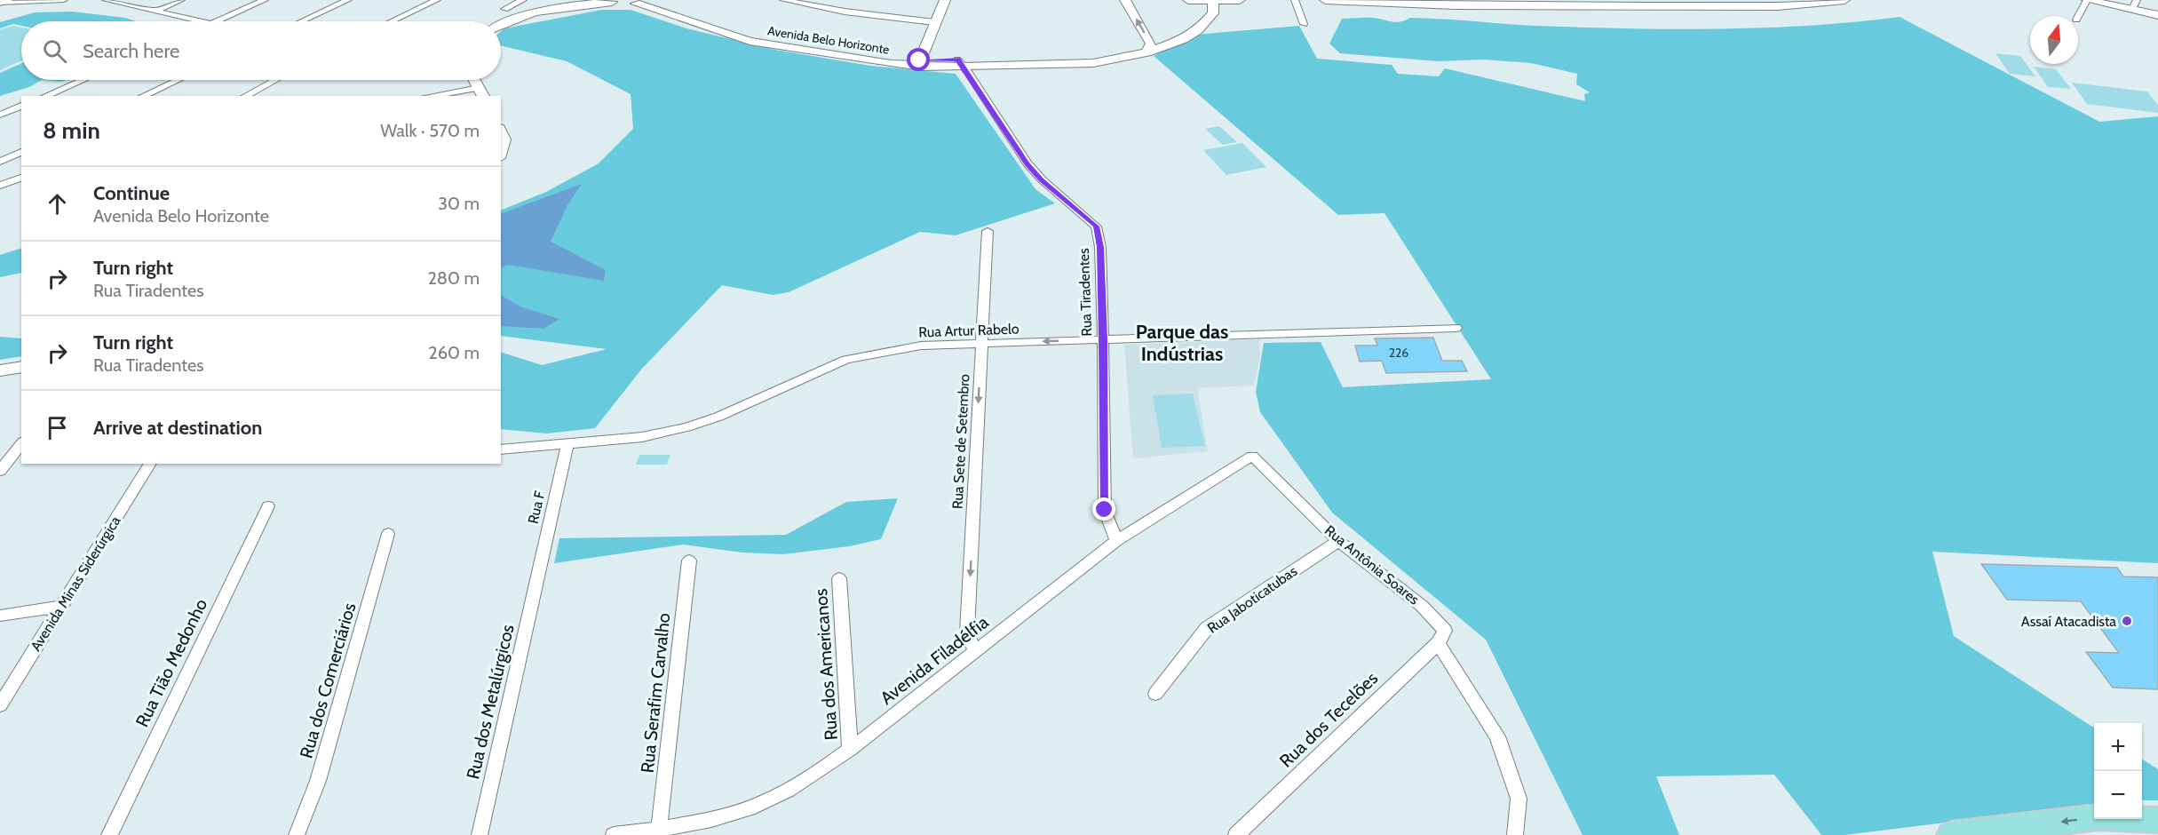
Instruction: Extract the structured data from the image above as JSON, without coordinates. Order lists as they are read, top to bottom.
{
  "streets": {
    "main road": ["Avenida Belo Horizonte"],
    "street": [
      "Rua Tiradentes",
      "Rua Artur Rabelo",
      "Rua Sete de Setembro",
      "Rua F",
      "Rua Antônia Soares",
      "Avenida Minas Siderúrgica",
      "Rua Jaboticatubas",
      "Avenida Filadélfia",
      "Rua Tião Medonho",
      "Rua dos Americanos",
      "Rua dos Comerciários",
      "Rua Serafim Carvalho",
      "Rua dos Metalúrgicos",
      "Rua dos Tecelões"
    ]
  },
  "crossings": [
    ["Avenida Belo Horizonte", "Rua Tiradentes"],
    ["Rua Tiradentes", "Rua Artur Rabelo"],
    ["Rua Tiradentes", "Avenida Filadélfia"],
    ["Rua Artur Rabelo", "Rua Sete de Setembro"],
    ["Rua Artur Rabelo", "Rua F"],
    ["Rua Sete de Setembro", "Avenida Filadélfia"],
    ["Rua F", "Rua dos Metalúrgicos"],
    ["Rua Antônia Soares", "Rua Jaboticatubas"],
    ["Rua Antônia Soares", "Avenida Filadélfia"],
    ["Rua Antônia Soares", "Rua dos Tecelões"],
    ["Avenida Filadélfia", "Rua dos Americanos"],
    ["Avenida Filadélfia", "Rua Serafim Carvalho"]
  ],
  "one_way": ["Rua Sete de Setembro"],
  "districts": ["Parque das Indústrias"],
  "places": ["Assaí Atacadista"],
  "house_numbers": ["226"],
  "north": "top",
  "page": {
    "search": "Search here",
    "heading": ["8 min", "Walk · 570 m"],
    "list": [
      ["Continue", "Avenida Belo Horizonte", "30 m"],
      ["Turn right", "Rua Tiradentes", "280 m"],
      ["Turn right", "Rua Tiradentes", "260 m"],
      "Arrive at destination"
    ],
    "map_buttons": ["+", "−"]
  }
}
